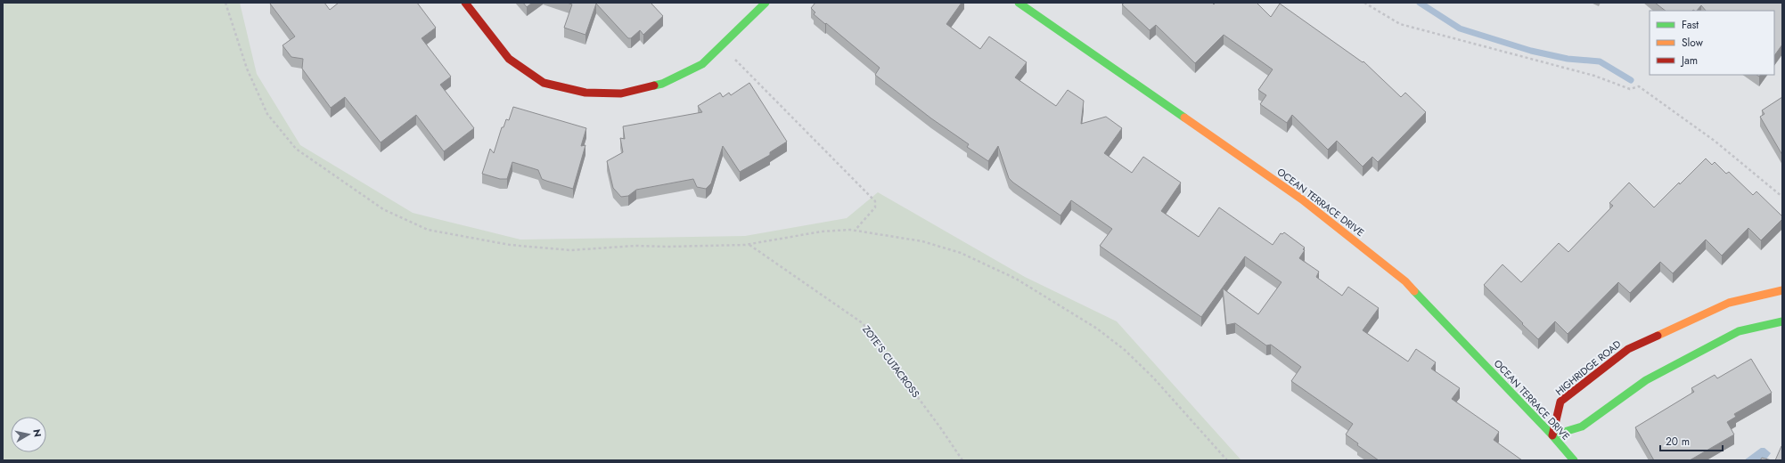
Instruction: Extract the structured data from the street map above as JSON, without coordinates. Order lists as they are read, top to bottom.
{
  "streets": {
    "street": ["OCEAN TERRACE DRIVE", "HIGHRIDGE ROAD"],
    "path": ["ZOTE'S CUTACROSS"]
  },
  "crossings": [
    ["OCEAN TERRACE DRIVE", "HIGHRIDGE ROAD"]
  ],
  "legend": ["Fast", "Slow", "Jam"],
  "scale_bar": "20 m",
  "north": "right"
}
